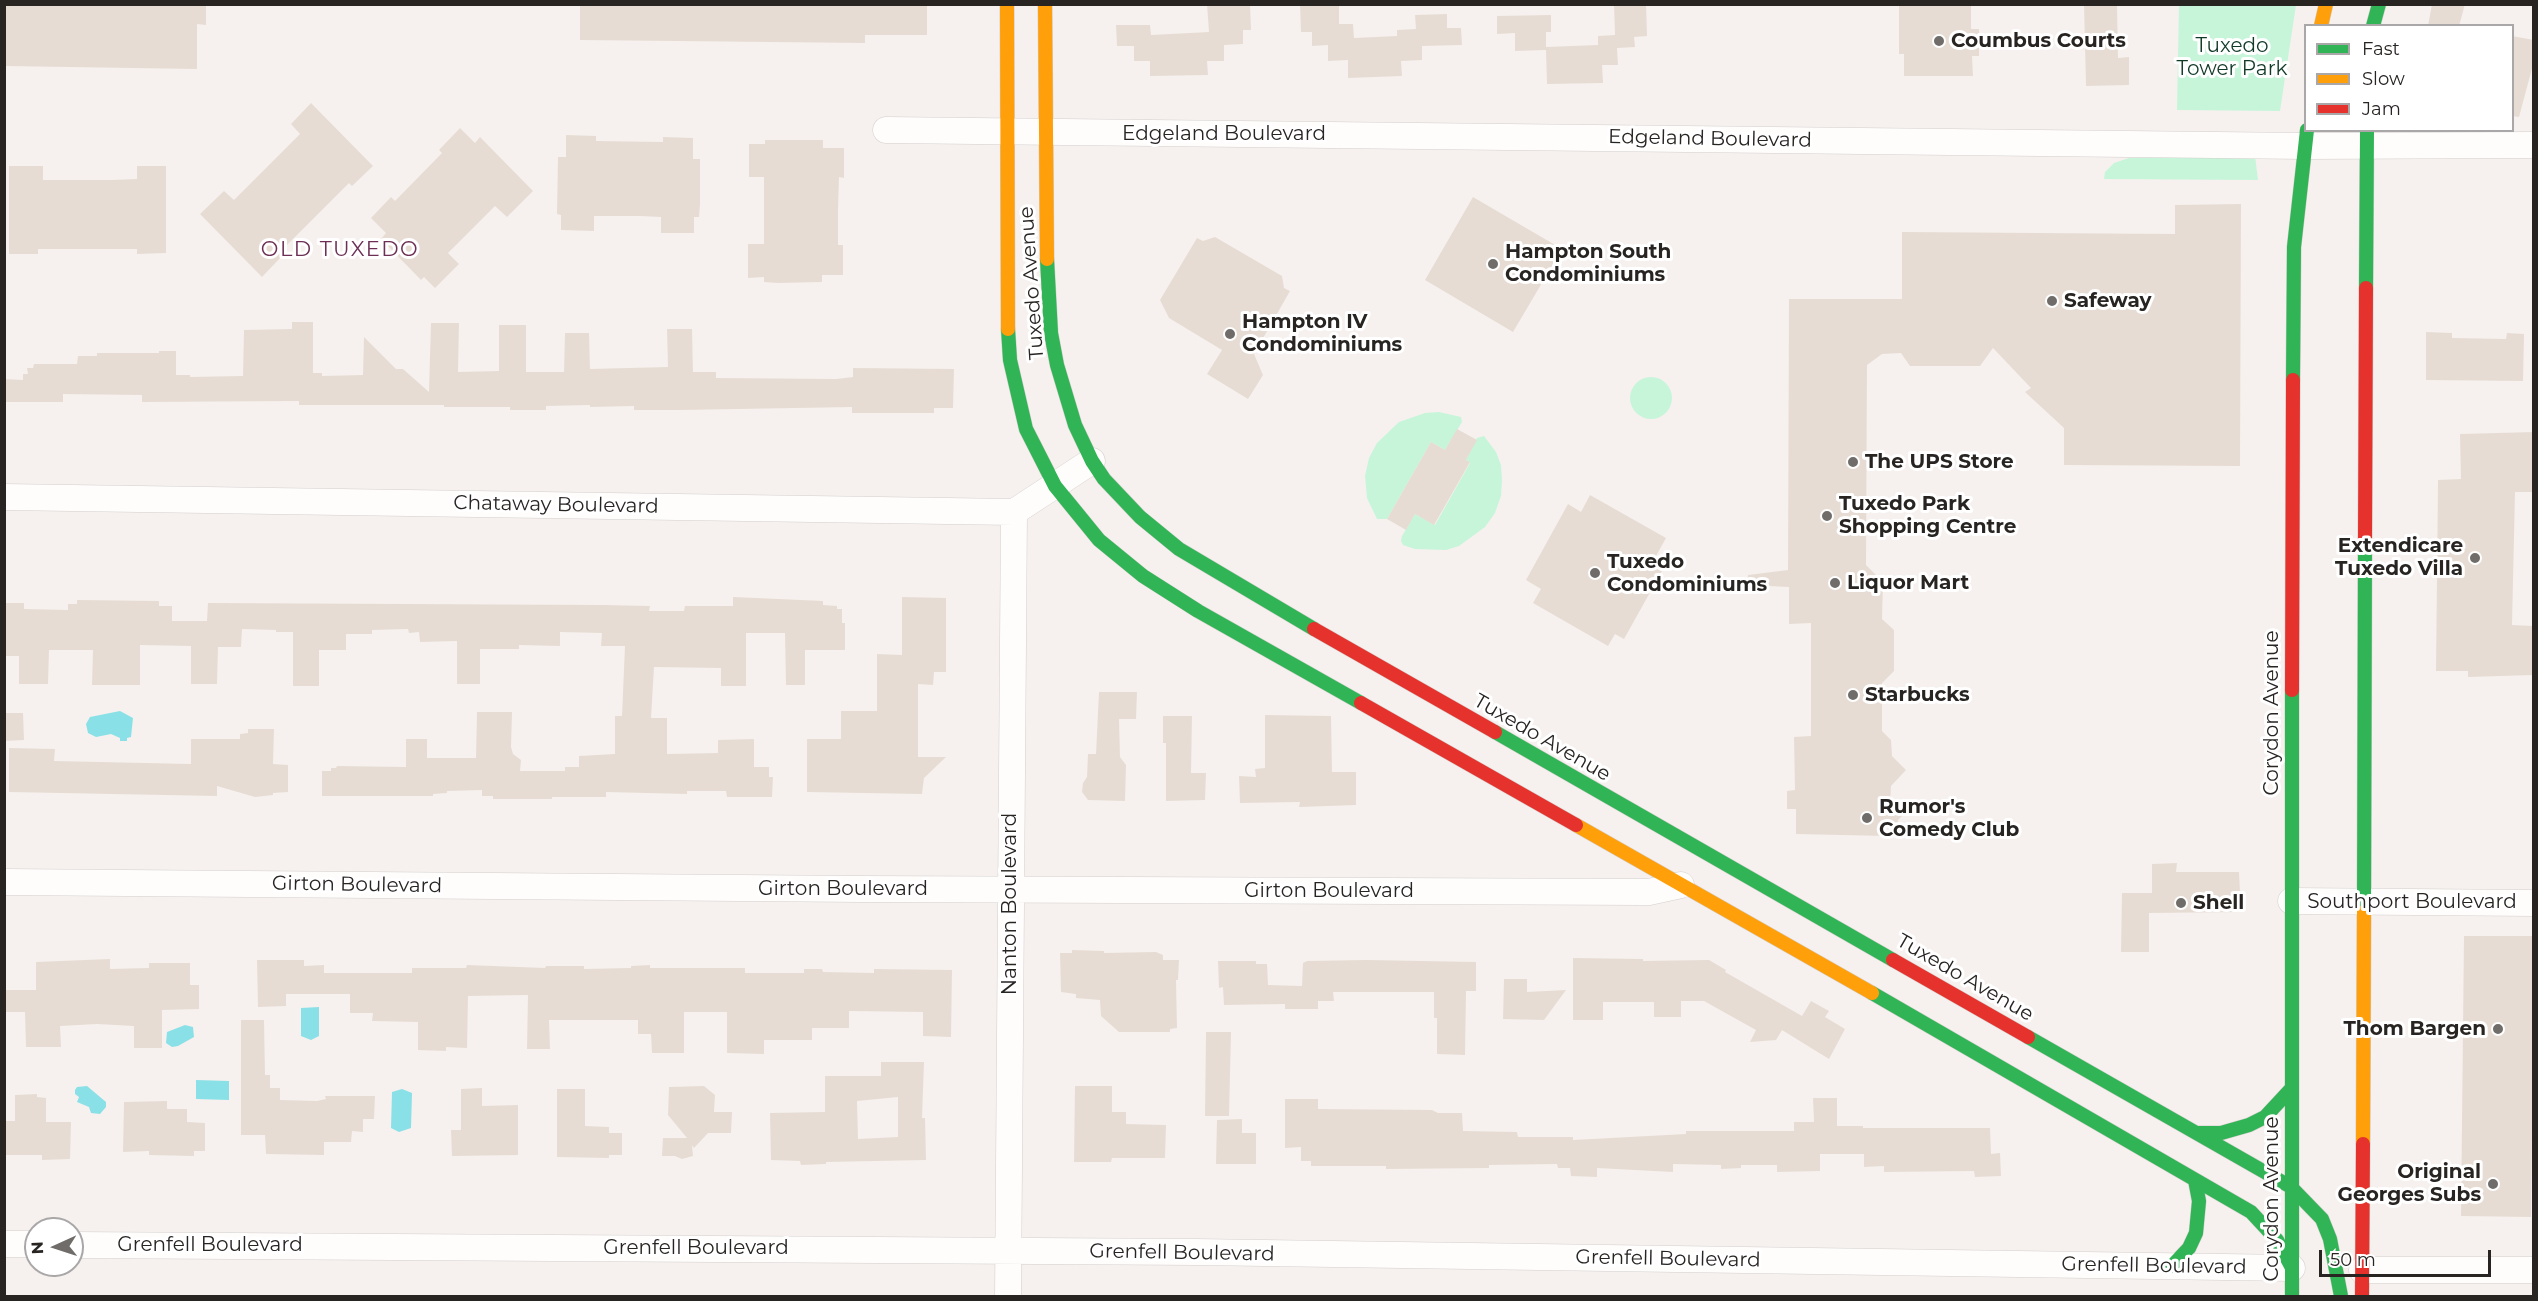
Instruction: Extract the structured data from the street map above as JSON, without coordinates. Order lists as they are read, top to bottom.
{
  "streets": {
    "main road": ["Tuxedo Avenue", "Corydon Avenue"],
    "street": [
      "Edgeland Boulevard",
      "Chataway Boulevard",
      "Girton Boulevard",
      "Southport Boulevard",
      "Nanton Boulevard",
      "Grenfell Boulevard"
    ]
  },
  "crossings": [
    ["Edgeland Boulevard", "Tuxedo Avenue"],
    ["Edgeland Boulevard", "Corydon Avenue"],
    ["Tuxedo Avenue", "Corydon Avenue"],
    ["Tuxedo Avenue", "Girton Boulevard"],
    ["Tuxedo Avenue", "Grenfell Boulevard"],
    ["Chataway Boulevard", "Nanton Boulevard"],
    ["Corydon Avenue", "Southport Boulevard"],
    ["Corydon Avenue", "Grenfell Boulevard"],
    ["Girton Boulevard", "Nanton Boulevard"],
    ["Nanton Boulevard", "Grenfell Boulevard"]
  ],
  "districts": ["OLD TUXEDO"],
  "parks": ["Tuxedo Tower Park"],
  "places": [
    "Coumbus Courts",
    "Hampton South Condominiums",
    "Safeway",
    "Hampton IV Condominiums",
    "The UPS Store",
    "Tuxedo Park Shopping Centre",
    "Extendicare Tuxedo Villa",
    "Tuxedo Condominiums",
    "Liquor Mart",
    "Starbucks",
    "Rumor's Comedy Club",
    "Shell",
    "Thom Bargen",
    "Original Georges Subs"
  ],
  "legend": ["Fast", "Slow", "Jam"],
  "scale_bar": "50 m",
  "north": "left"
}
